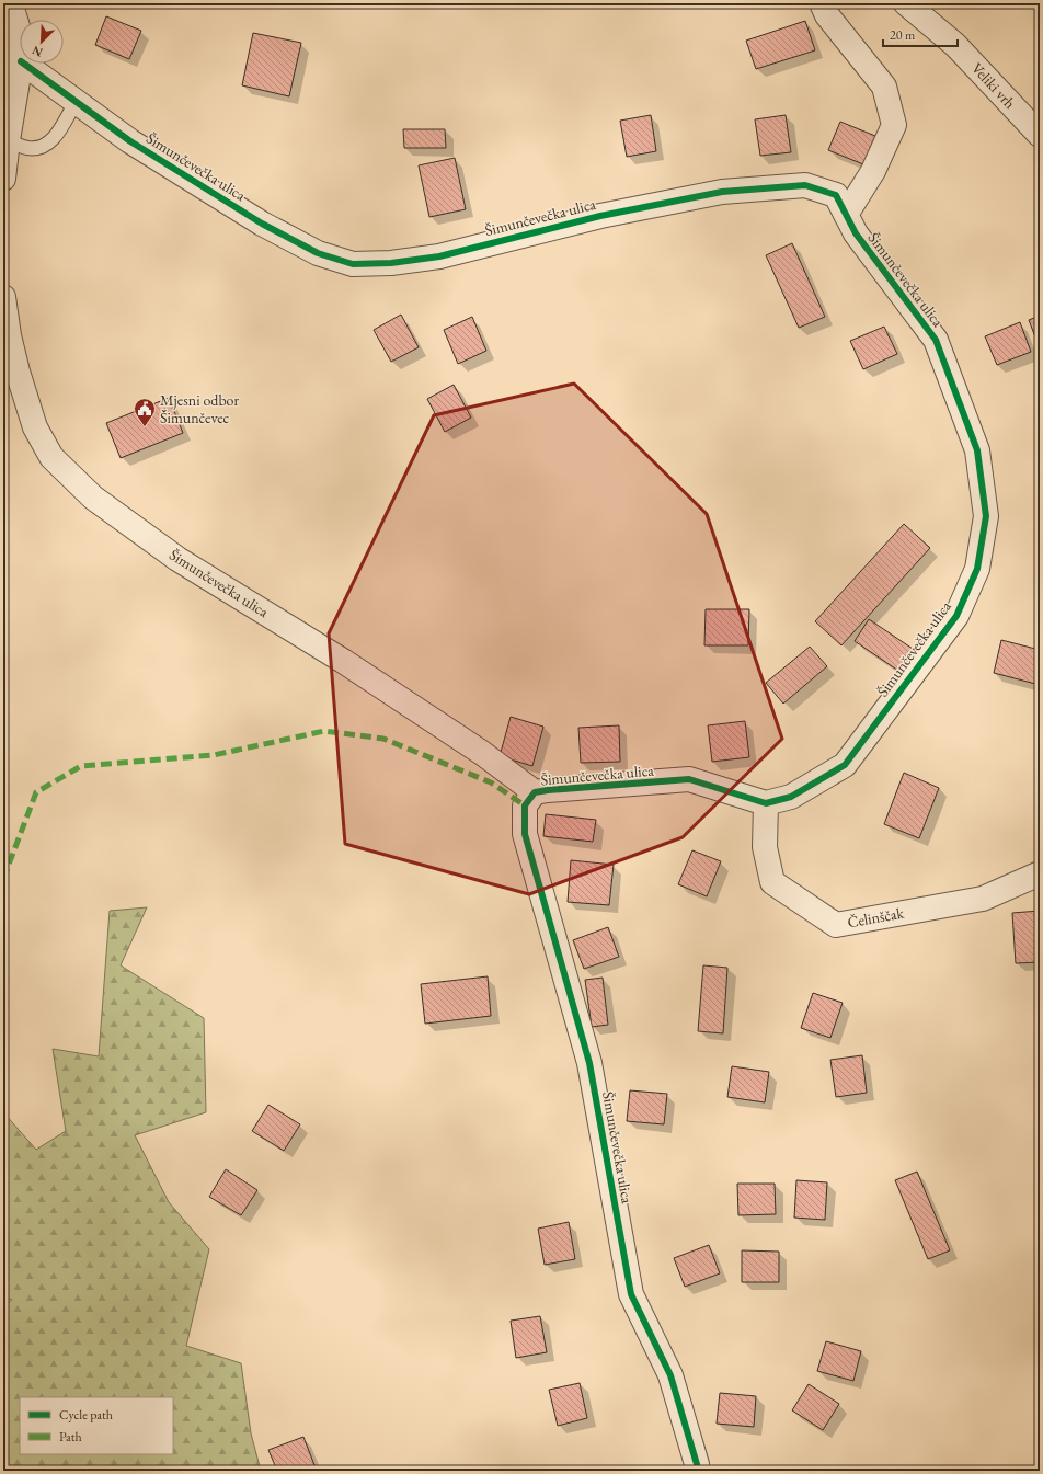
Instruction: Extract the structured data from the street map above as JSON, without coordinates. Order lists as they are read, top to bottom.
{
  "streets": {
    "street": ["Veliki vrh", "Šimunčevečka ulica", "Čelinščak"]
  },
  "crossings": [
    ["Šimunčevečka ulica", "Čelinščak"]
  ],
  "places": {
    "public building": ["Mjesni odbor Šimunčevec"]
  },
  "legend": ["Cycle path", "Path"],
  "scale_bar": "20 m",
  "north": "bottom left"
}
